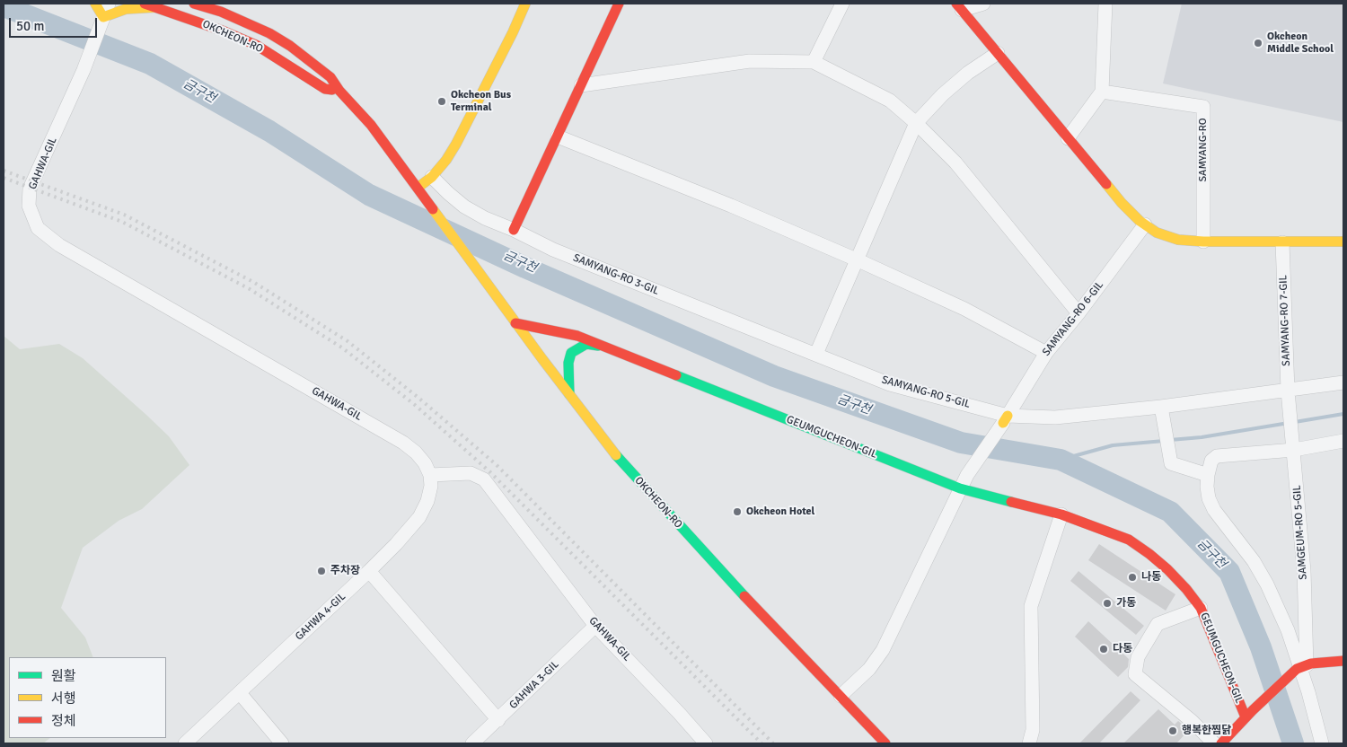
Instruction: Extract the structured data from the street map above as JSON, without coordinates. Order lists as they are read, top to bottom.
{
  "streets": {
    "street": [
      "OKCHEON-RO",
      "SAMYANG-RO",
      "GAHWA-GIL",
      "SAMYANG-RO 3-GIL",
      "SAMYANG-RO 6-GIL",
      "SAMYANG-RO 7-GIL",
      "SAMYANG-RO 5-GIL",
      "GEUMGUCHEON-GIL",
      "SAMGEUM-RO 5-GIL",
      "GAHWA 4-GIL",
      "GAHWA 3-GIL"
    ]
  },
  "crossings": [
    ["OKCHEON-RO", "GEUMGUCHEON-GIL"],
    ["GAHWA-GIL", "GAHWA 4-GIL"],
    ["GAHWA-GIL", "GAHWA 3-GIL"],
    ["SAMYANG-RO 3-GIL", "SAMYANG-RO 5-GIL"],
    ["SAMYANG-RO 6-GIL", "SAMYANG-RO 5-GIL"],
    ["SAMYANG-RO 6-GIL", "GEUMGUCHEON-GIL"],
    ["SAMYANG-RO 7-GIL", "SAMYANG-RO 5-GIL"],
    ["SAMYANG-RO 7-GIL", "SAMGEUM-RO 5-GIL"]
  ],
  "water": ["금구천"],
  "places": [
    "Okcheon Middle School",
    "Okcheon Bus Terminal",
    "Okcheon Hotel",
    "주차장",
    "나동",
    "가동",
    "다동",
    "행복한찜닭"
  ],
  "legend": ["원활", "서행", "정체"],
  "scale_bar": "50 m"
}
